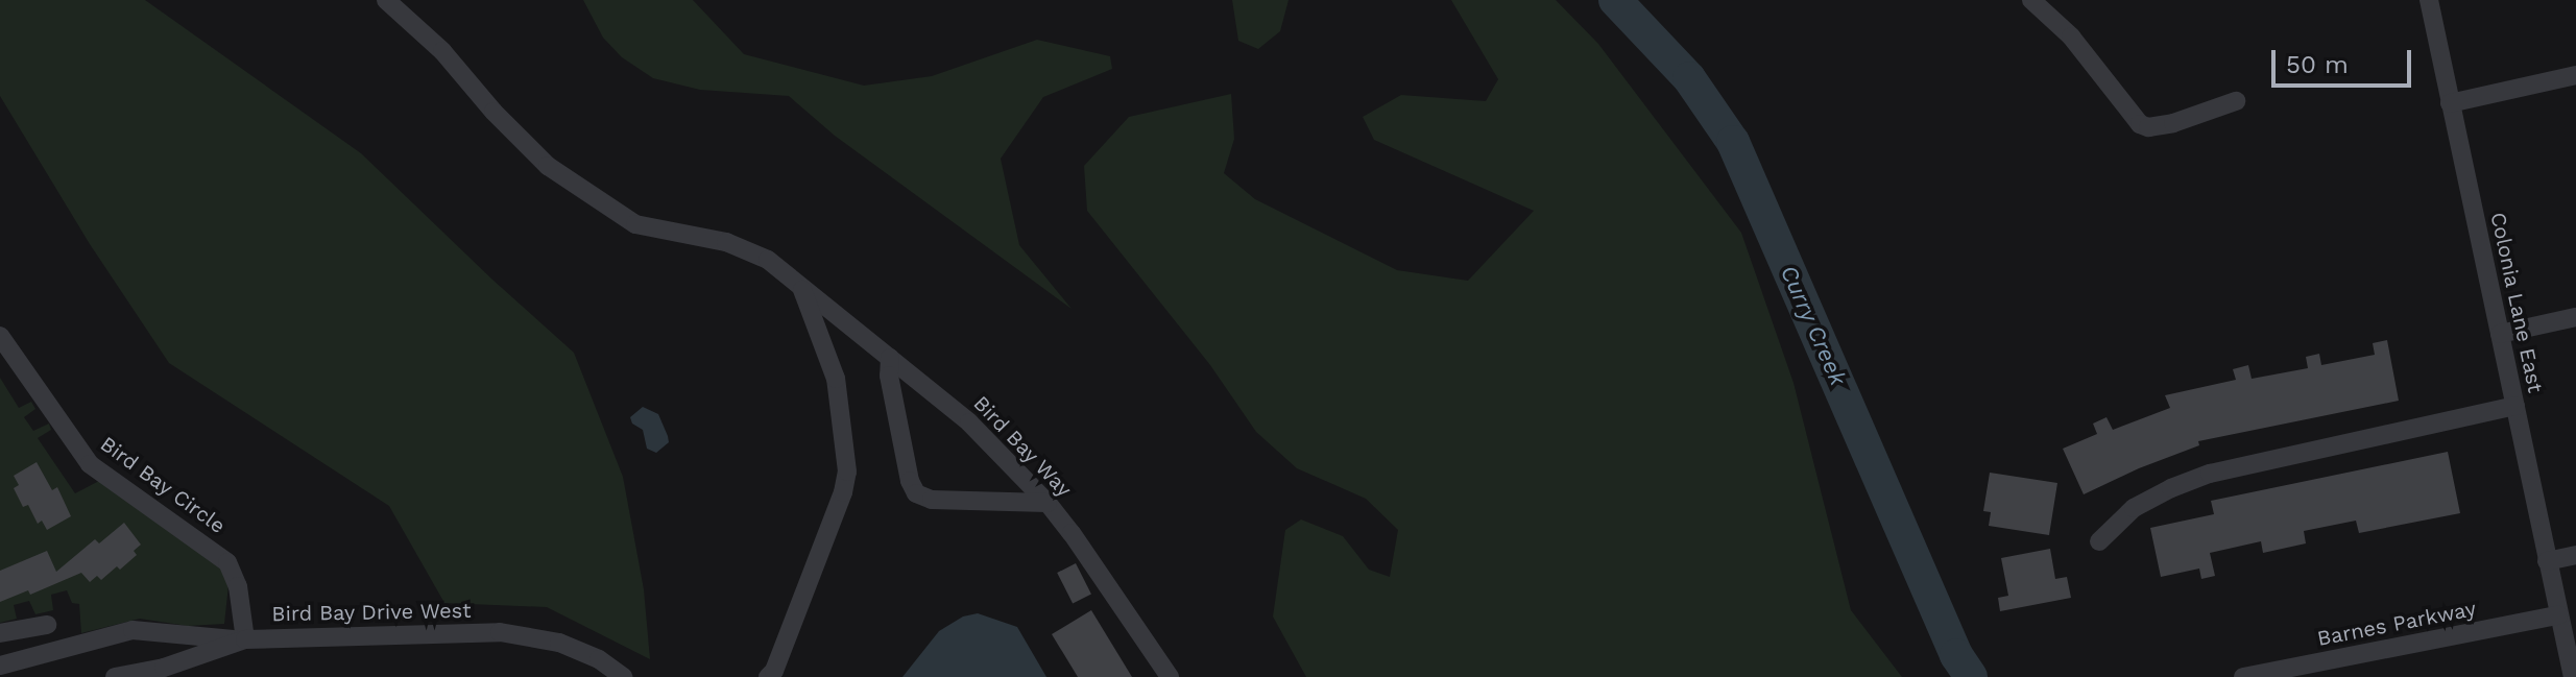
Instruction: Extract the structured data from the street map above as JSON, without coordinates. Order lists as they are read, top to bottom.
{
  "streets": {
    "street": [
      "Colonia Lane East",
      "Bird Bay Way",
      "Bird Bay Circle",
      "Bird Bay Drive West",
      "Barnes Parkway"
    ]
  },
  "crossings": [
    ["Colonia Lane East", "Barnes Parkway"],
    ["Bird Bay Circle", "Bird Bay Drive West"]
  ],
  "water": ["Curry Creek"],
  "scale_bar": "50 m"
}
